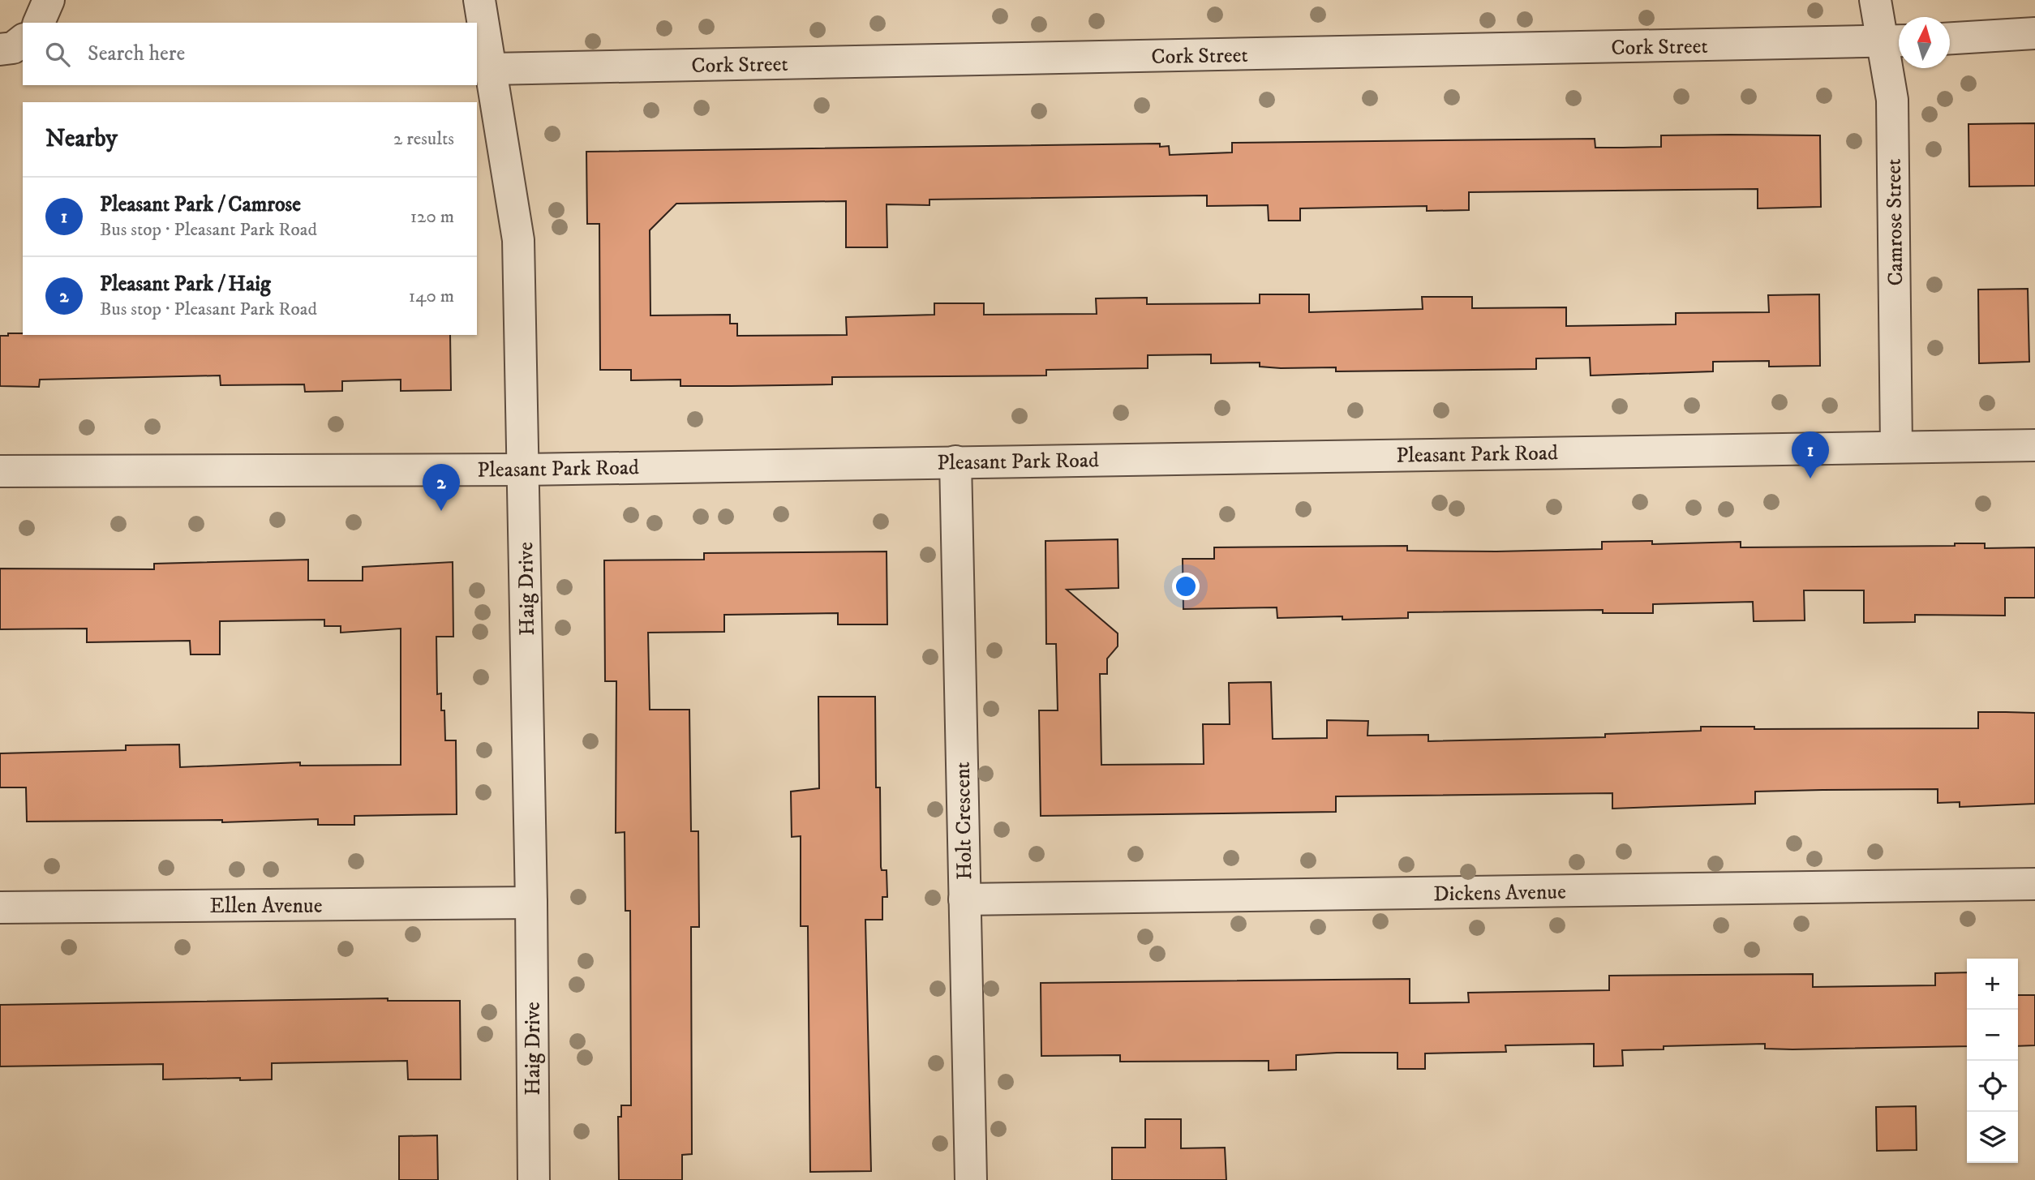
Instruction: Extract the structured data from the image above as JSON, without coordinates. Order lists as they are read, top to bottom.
{
  "streets": {
    "street": [
      "Cork Street",
      "Camrose Street",
      "Pleasant Park Road",
      "Haig Drive",
      "Holt Crescent",
      "Dickens Avenue",
      "Ellen Avenue"
    ]
  },
  "crossings": [
    ["Cork Street", "Camrose Street"],
    ["Cork Street", "Haig Drive"],
    ["Camrose Street", "Pleasant Park Road"],
    ["Pleasant Park Road", "Haig Drive"],
    ["Pleasant Park Road", "Holt Crescent"],
    ["Haig Drive", "Ellen Avenue"],
    ["Holt Crescent", "Dickens Avenue"]
  ],
  "north": "top",
  "page": {
    "search": "Search here",
    "heading": ["Nearby", "2 results"],
    "list": [
      {
        "mark": "1",
        "name": "Pleasant Park / Camrose",
        "note": "Bus stop · Pleasant Park Road",
        "value": "120 m"
      },
      {
        "mark": "2",
        "name": "Pleasant Park / Haig",
        "note": "Bus stop · Pleasant Park Road",
        "value": "140 m"
      }
    ],
    "pins": ["1", "2"],
    "map_buttons": ["+", "−"]
  }
}
